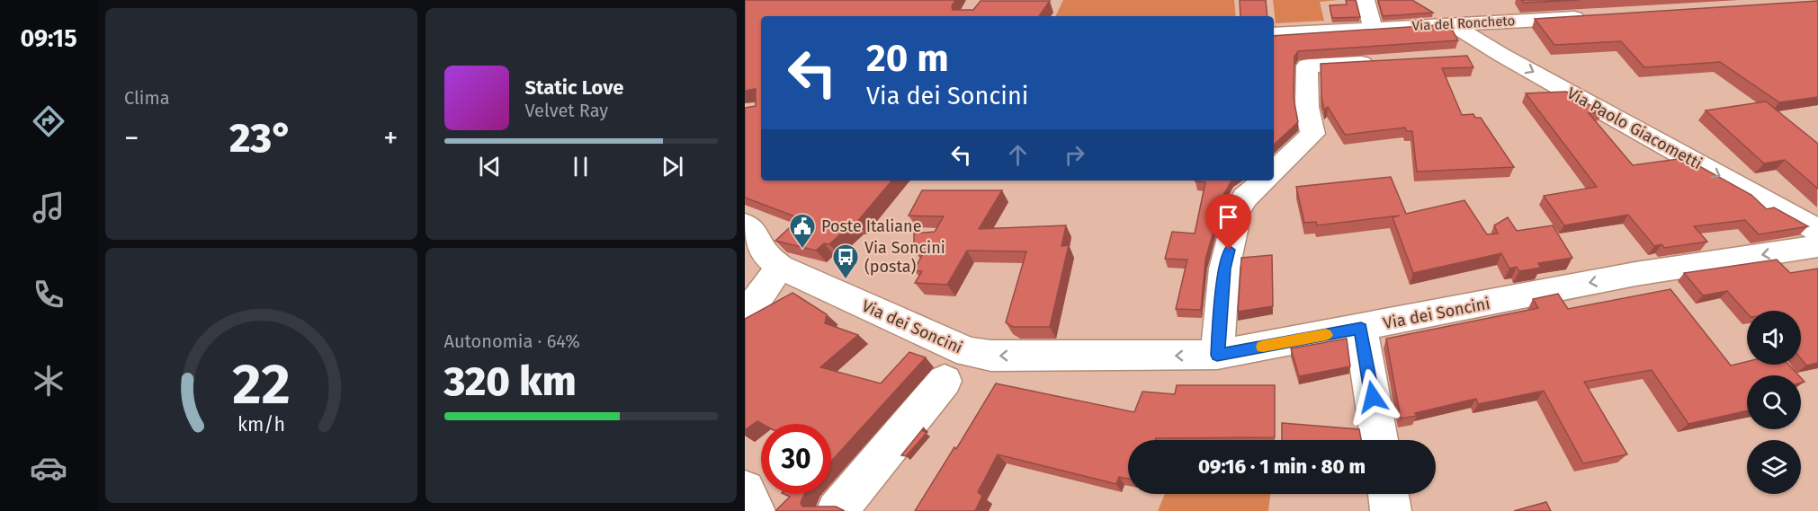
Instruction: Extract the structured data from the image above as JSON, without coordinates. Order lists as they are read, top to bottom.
{
  "streets": {
    "street": ["Via del Roncheto", "Via Paolo Giacometti", "Via dei Soncini"]
  },
  "crossings": [
    ["Via del Roncheto", "Via Paolo Giacometti"]
  ],
  "one_way": ["Via Paolo Giacometti", "Via dei Soncini"],
  "places": {
    "public building": ["Poste Italiane"],
    "bus stop": ["Via Soncini (posta)"]
  },
  "page": {
    "tabs": "09:15",
    "tile": [
      "Clima",
      ["Autonomia · 64%", "320 km"]
    ],
    "turn": ["20 m", "Via dei Soncini"],
    "song": ["Static Love", "Velvet Ray"],
    "heat": ["−", "23°", "+"],
    "limit": "30",
    "trip": "09:16 · 1 min · 80 m",
    "gauge": ["22", "km/h"]
  }
}
